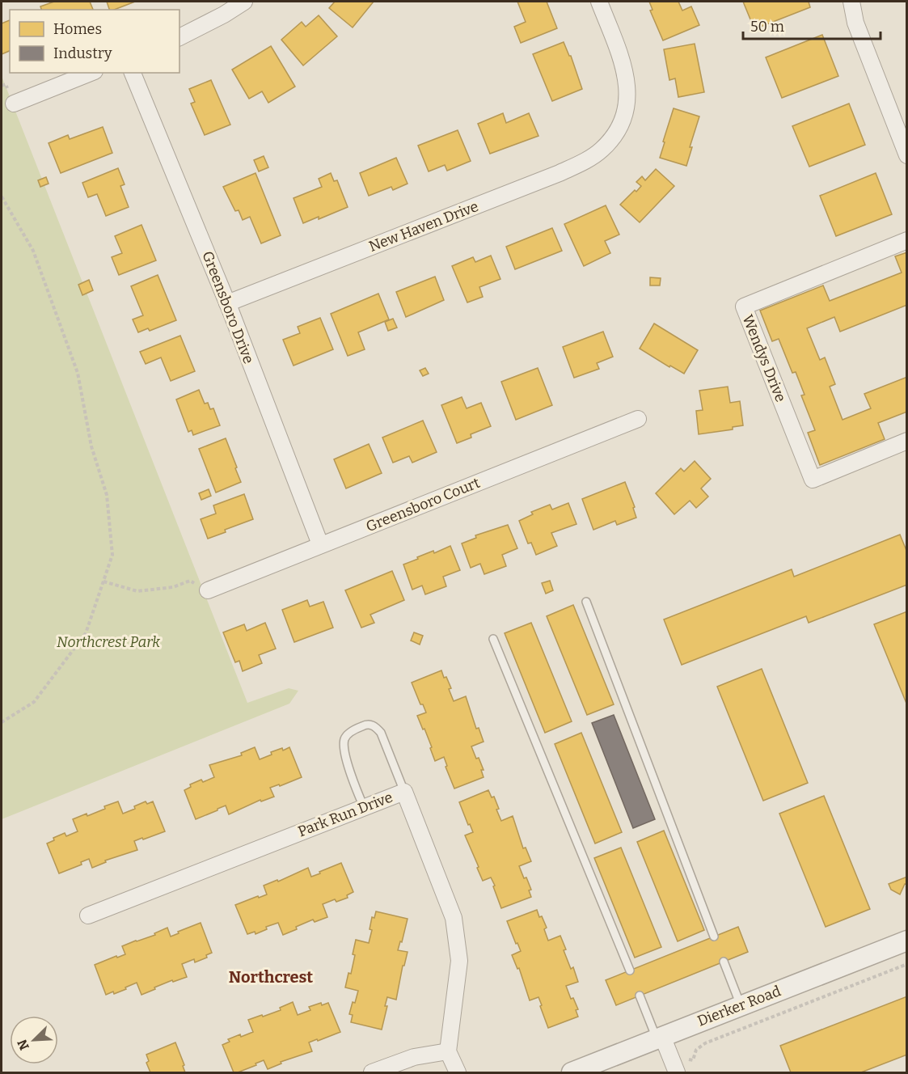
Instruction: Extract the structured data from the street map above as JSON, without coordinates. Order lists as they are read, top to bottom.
{
  "streets": {
    "street": [
      "New Haven Drive",
      "Greensboro Drive",
      "Wendys Drive",
      "Greensboro Court",
      "Park Run Drive",
      "Dierker Road"
    ]
  },
  "crossings": [
    ["New Haven Drive", "Greensboro Drive"],
    ["Greensboro Drive", "Greensboro Court"]
  ],
  "districts": ["Northcrest"],
  "parks": ["Northcrest Park"],
  "legend": ["Homes", "Industry"],
  "scale_bar": "50 m",
  "north": "bottom left"
}
